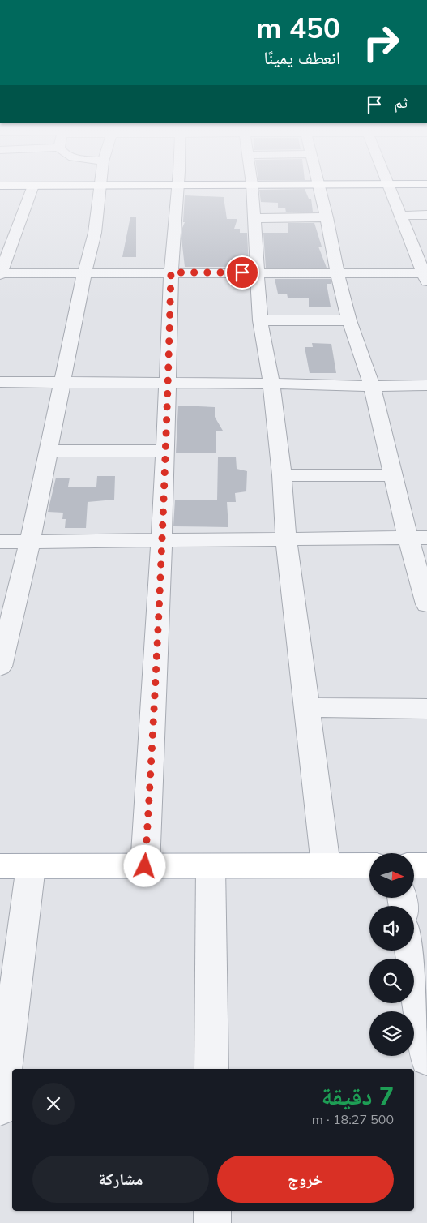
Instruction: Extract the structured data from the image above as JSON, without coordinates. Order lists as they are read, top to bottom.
{
  "north": "right",
  "page": {
    "turn": ["450 m", "انعطف يمينًا"],
    "then": "ثم",
    "heading": ["7 دقيقة", "500 m · 18:27"],
    "buttons": ["خروج", "مشاركة"]
  }
}
